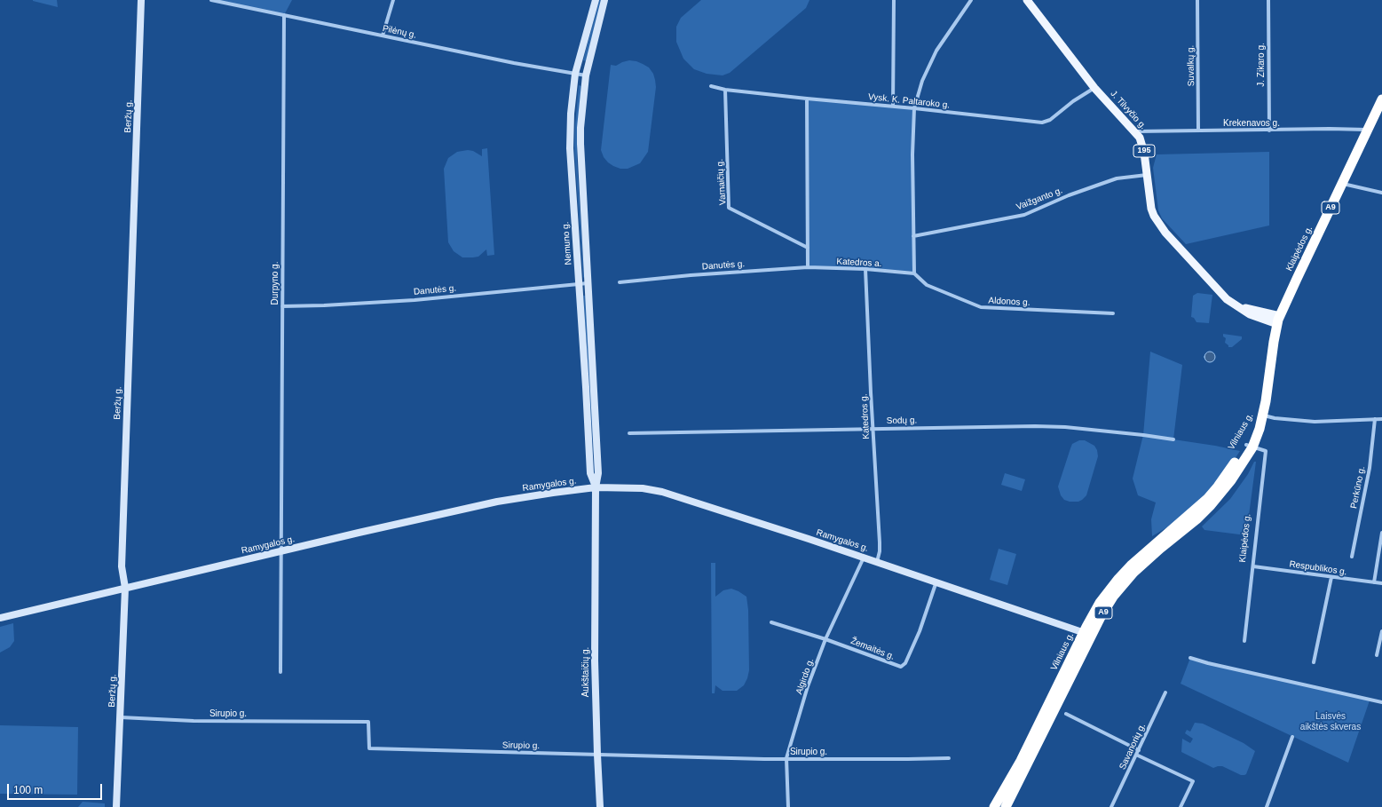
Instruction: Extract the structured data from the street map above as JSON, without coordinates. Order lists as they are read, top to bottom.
{
  "streets": {
    "highway": ["A9", "Klaipėdos g.", "Vilniaus g."],
    "main road": [
      "J. Tilvyčio g.",
      "Beržų g.",
      "195",
      "Nemuno g.",
      "Ramygalos g.",
      "Aukštaičių g."
    ],
    "street": [
      "Pilėnų g.",
      "J. Zikaro g.",
      "Suvalkų g.",
      "Vysk. K. Paltaroko g.",
      "Krekenavos g.",
      "Varnaičių g.",
      "Vaižganto g.",
      "Katedros a.",
      "Danutės g.",
      "Durpyno g.",
      "Aldonos g.",
      "Katedros g.",
      "Sodų g.",
      "Perkūno g.",
      "Respublikos g.",
      "Žemaitės g.",
      "Algirdo g.",
      "Sirupio g.",
      "Savanorių g."
    ]
  },
  "crossings": [
    ["Pilėnų g.", "Nemuno g."],
    ["Pilėnų g.", "Durpyno g."],
    ["J. Zikaro g.", "Krekenavos g."],
    ["Suvalkų g.", "Krekenavos g."],
    ["Vysk. K. Paltaroko g.", "J. Tilvyčio g."],
    ["Vysk. K. Paltaroko g.", "Varnaičių g."],
    ["J. Tilvyčio g.", "Krekenavos g."],
    ["J. Tilvyčio g.", "Vaižganto g."],
    ["J. Tilvyčio g.", "Klaipėdos g."],
    ["Beržų g.", "Ramygalos g."],
    ["Beržų g.", "Sirupio g."],
    ["Krekenavos g.", "Klaipėdos g."],
    ["Nemuno g.", "Danutės g."],
    ["Nemuno g.", "Ramygalos g."],
    ["Nemuno g.", "Aukštaičių g."],
    ["Klaipėdos g.", "Vilniaus g."],
    ["Klaipėdos g.", "Respublikos g."],
    ["Katedros a.", "Danutės g."],
    ["Katedros a.", "Aldonos g."],
    ["Katedros a.", "Katedros g."],
    ["Danutės g.", "Durpyno g."],
    ["Durpyno g.", "Ramygalos g."],
    ["Katedros g.", "Sodų g."],
    ["Katedros g.", "Ramygalos g."],
    ["Vilniaus g.", "Ramygalos g."],
    ["Ramygalos g.", "Žemaitės g."],
    ["Ramygalos g.", "Algirdo g."],
    ["Žemaitės g.", "Algirdo g."],
    ["Aukštaičių g.", "Sirupio g."],
    ["Algirdo g.", "Sirupio g."]
  ],
  "parks": ["Laisvės aikštės skveras"],
  "scale_bar": "100 m"
}
